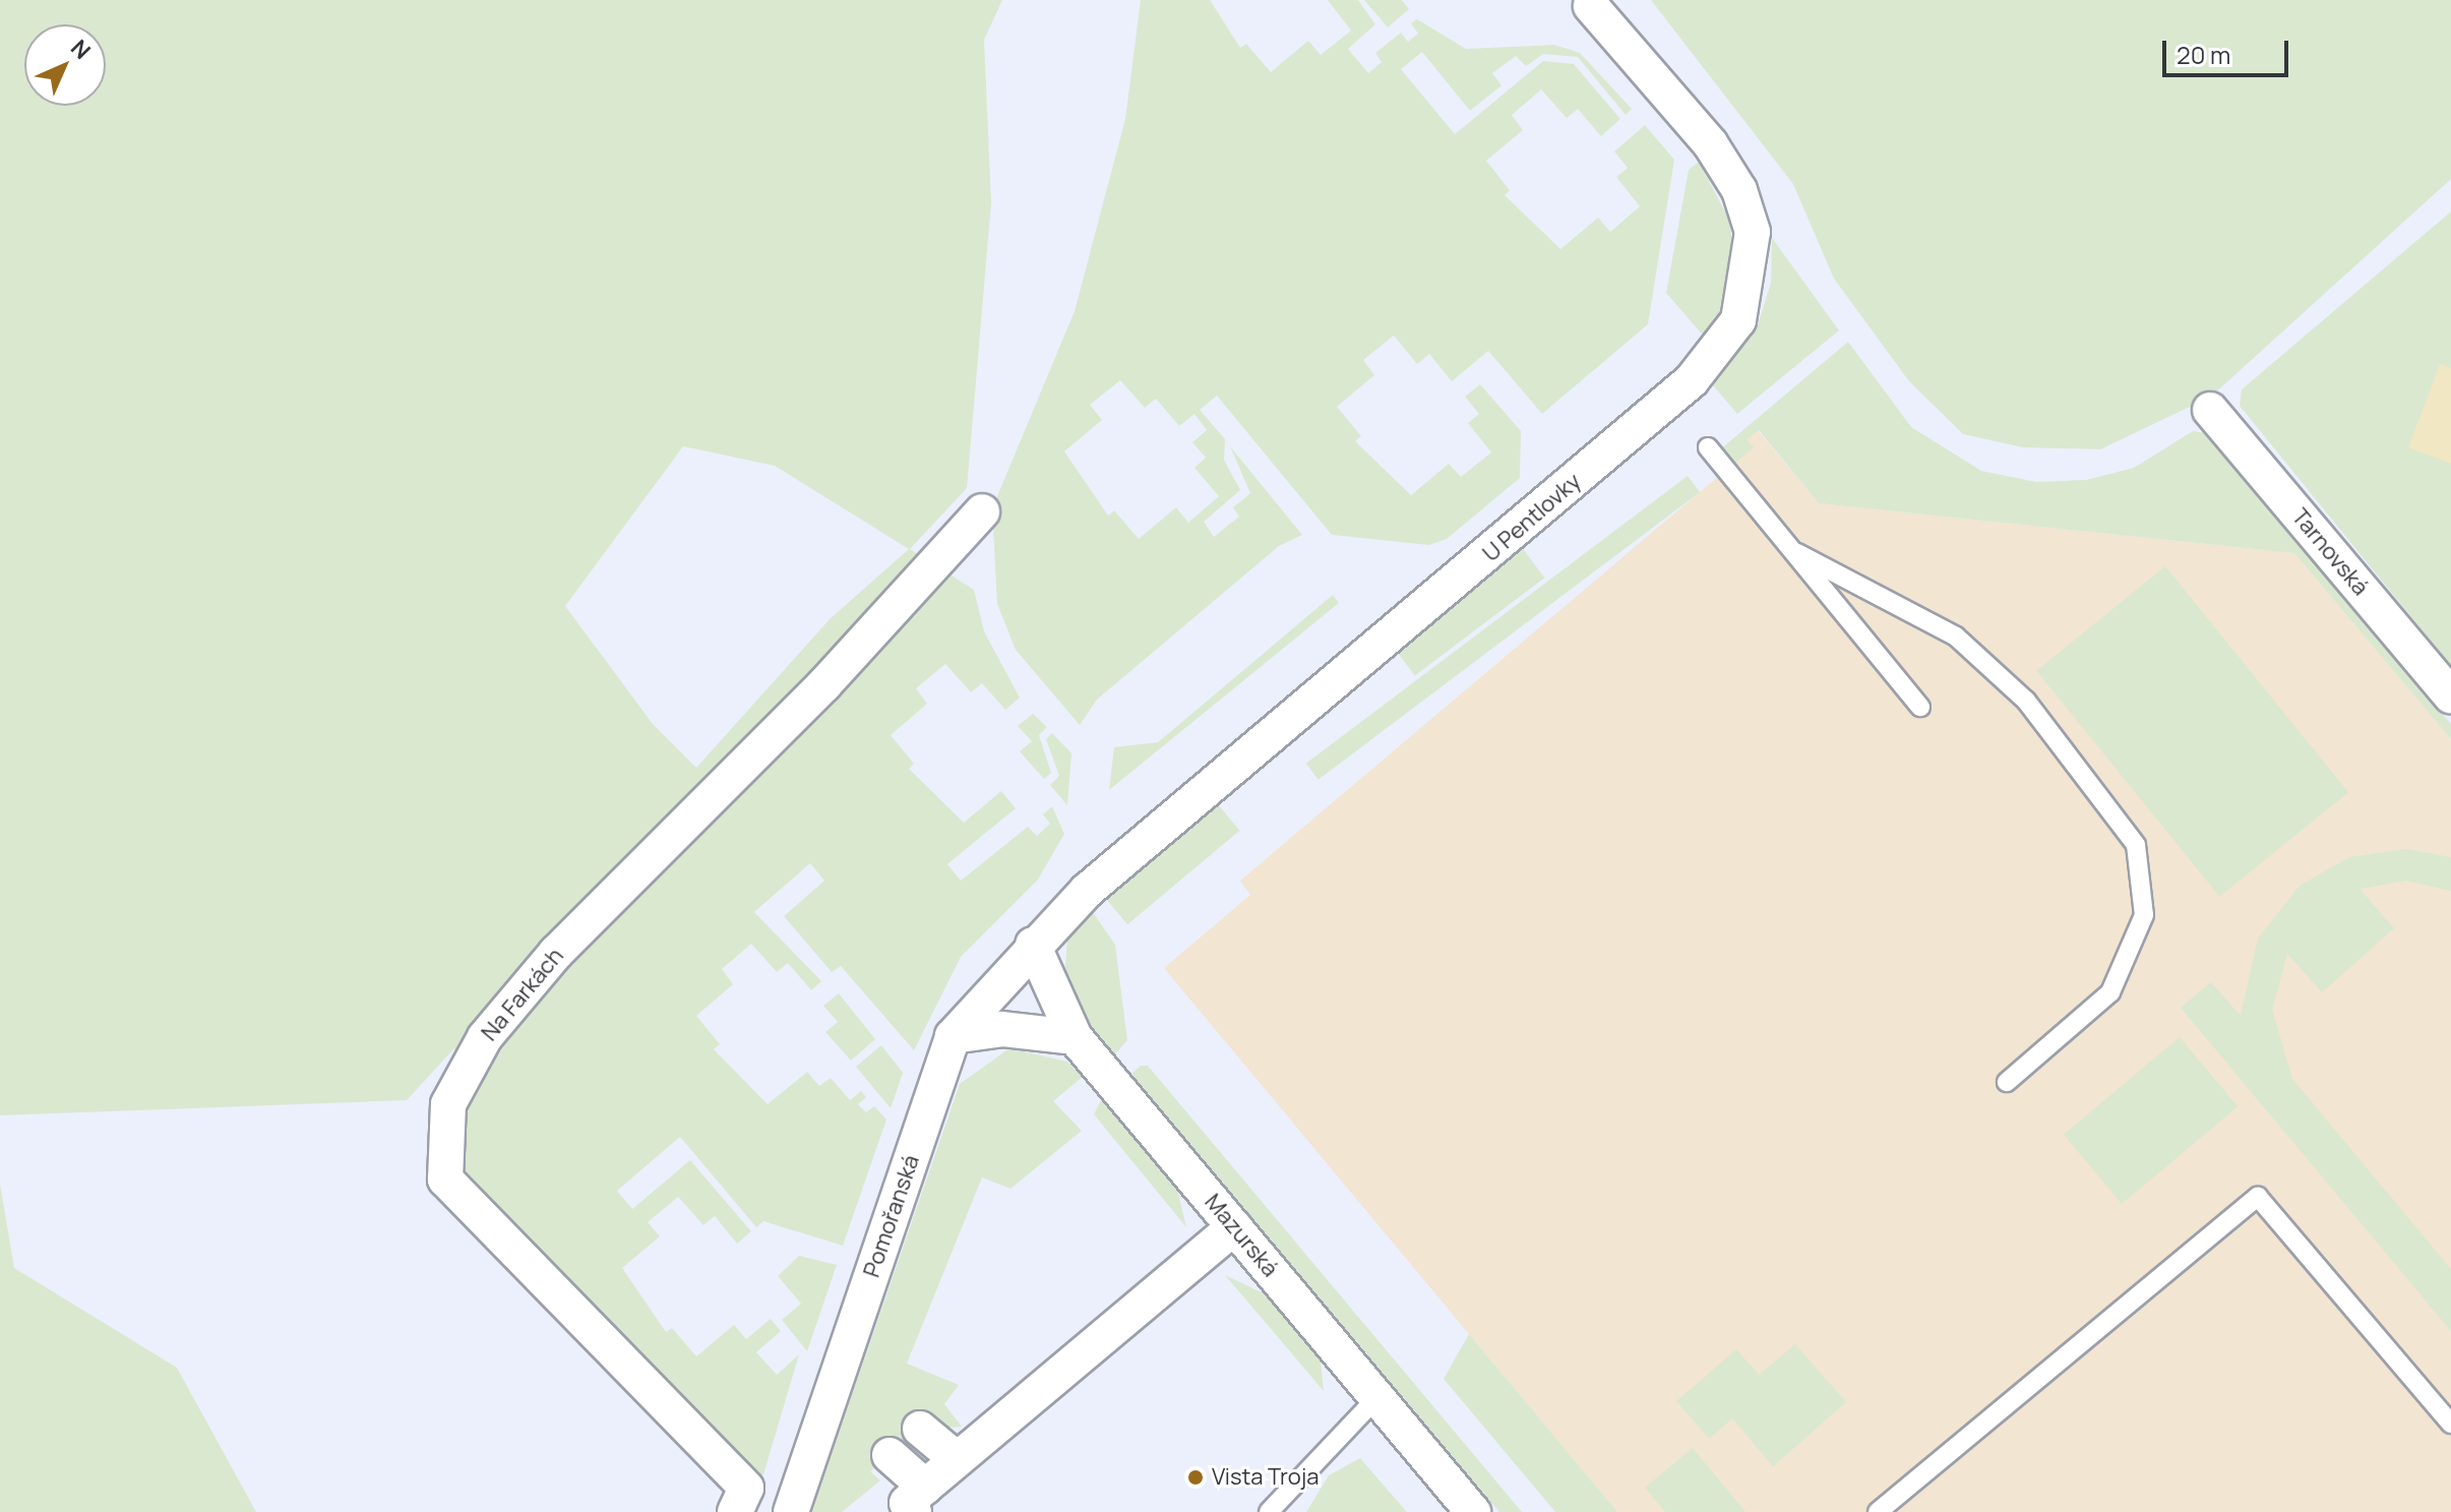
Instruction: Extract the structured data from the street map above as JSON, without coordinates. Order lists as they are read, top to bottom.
{
  "streets": {
    "street": [
      "U Pentlovky",
      "Tarnovská",
      "Na Farkách",
      "Pomořanská",
      "Mazurská"
    ]
  },
  "crossings": [
    ["U Pentlovky", "Pomořanská"],
    ["U Pentlovky", "Mazurská"],
    ["Pomořanská", "Mazurská"]
  ],
  "places": ["Vista Troja"],
  "scale_bar": "20 m",
  "north": "top right"
}
